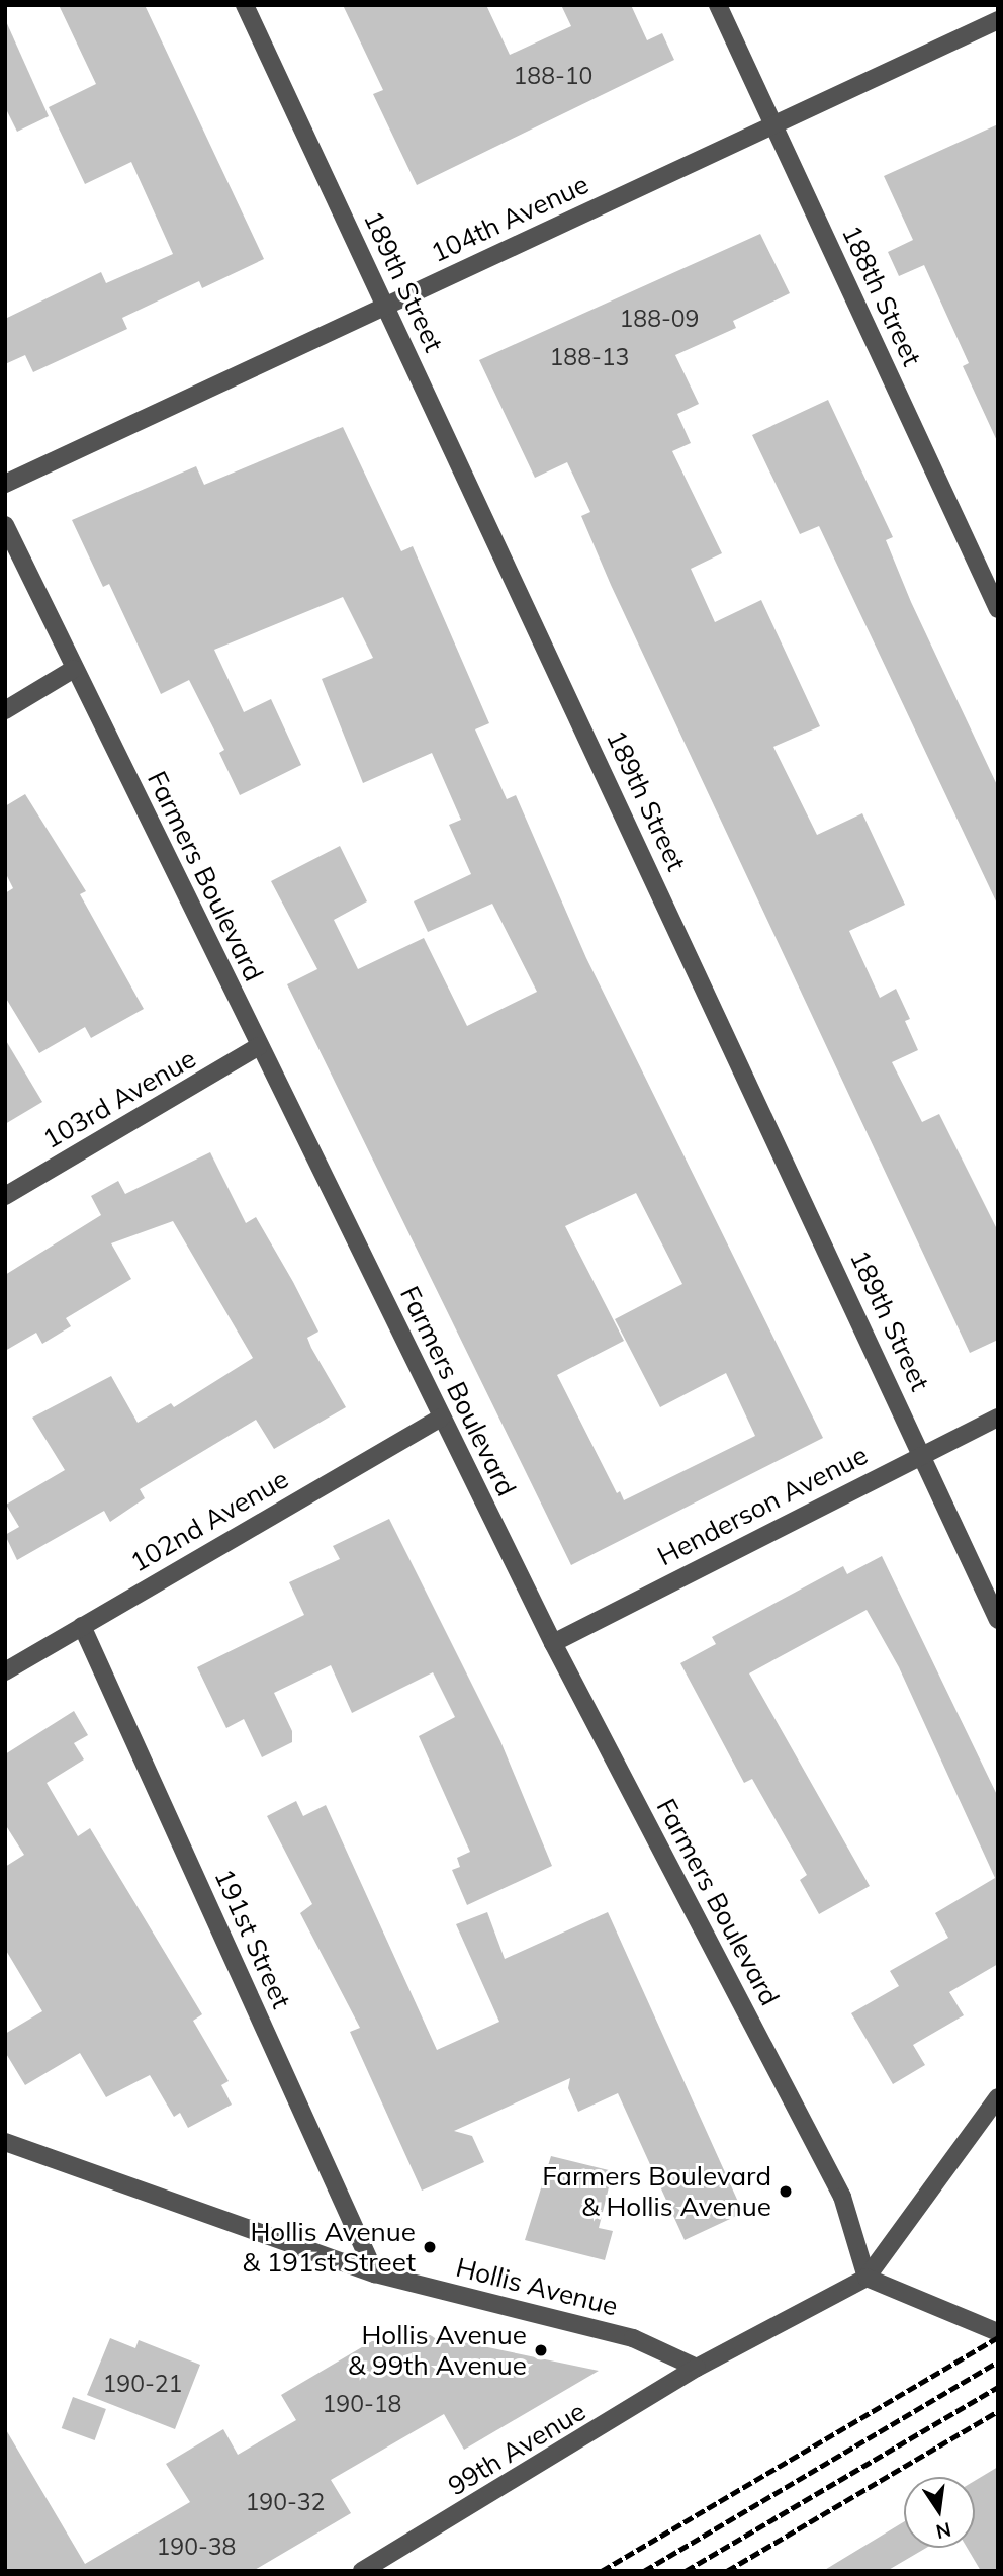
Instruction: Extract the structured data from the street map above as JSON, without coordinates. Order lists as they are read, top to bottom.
{
  "streets": {
    "street": [
      "104th Avenue",
      "189th Street",
      "188th Street",
      "Farmers Boulevard",
      "103rd Avenue",
      "Henderson Avenue",
      "102nd Avenue",
      "191st Street",
      "Hollis Avenue",
      "99th Avenue"
    ]
  },
  "crossings": [
    ["104th Avenue", "189th Street"],
    ["104th Avenue", "188th Street"],
    ["189th Street", "Henderson Avenue"],
    ["Farmers Boulevard", "103rd Avenue"],
    ["Farmers Boulevard", "Henderson Avenue"],
    ["Farmers Boulevard", "102nd Avenue"],
    ["102nd Avenue", "191st Street"],
    ["191st Street", "Hollis Avenue"],
    ["Hollis Avenue", "99th Avenue"]
  ],
  "places": ["Farmers Boulevard & Hollis Avenue", "Hollis Avenue & 191st Street", "Hollis Avenue & 99th Avenue"],
  "house_numbers": [
    "188-10",
    "188-09",
    "188-13",
    "190-21",
    "190-18",
    "190-32",
    "190-38"
  ],
  "north": "bottom"
}
